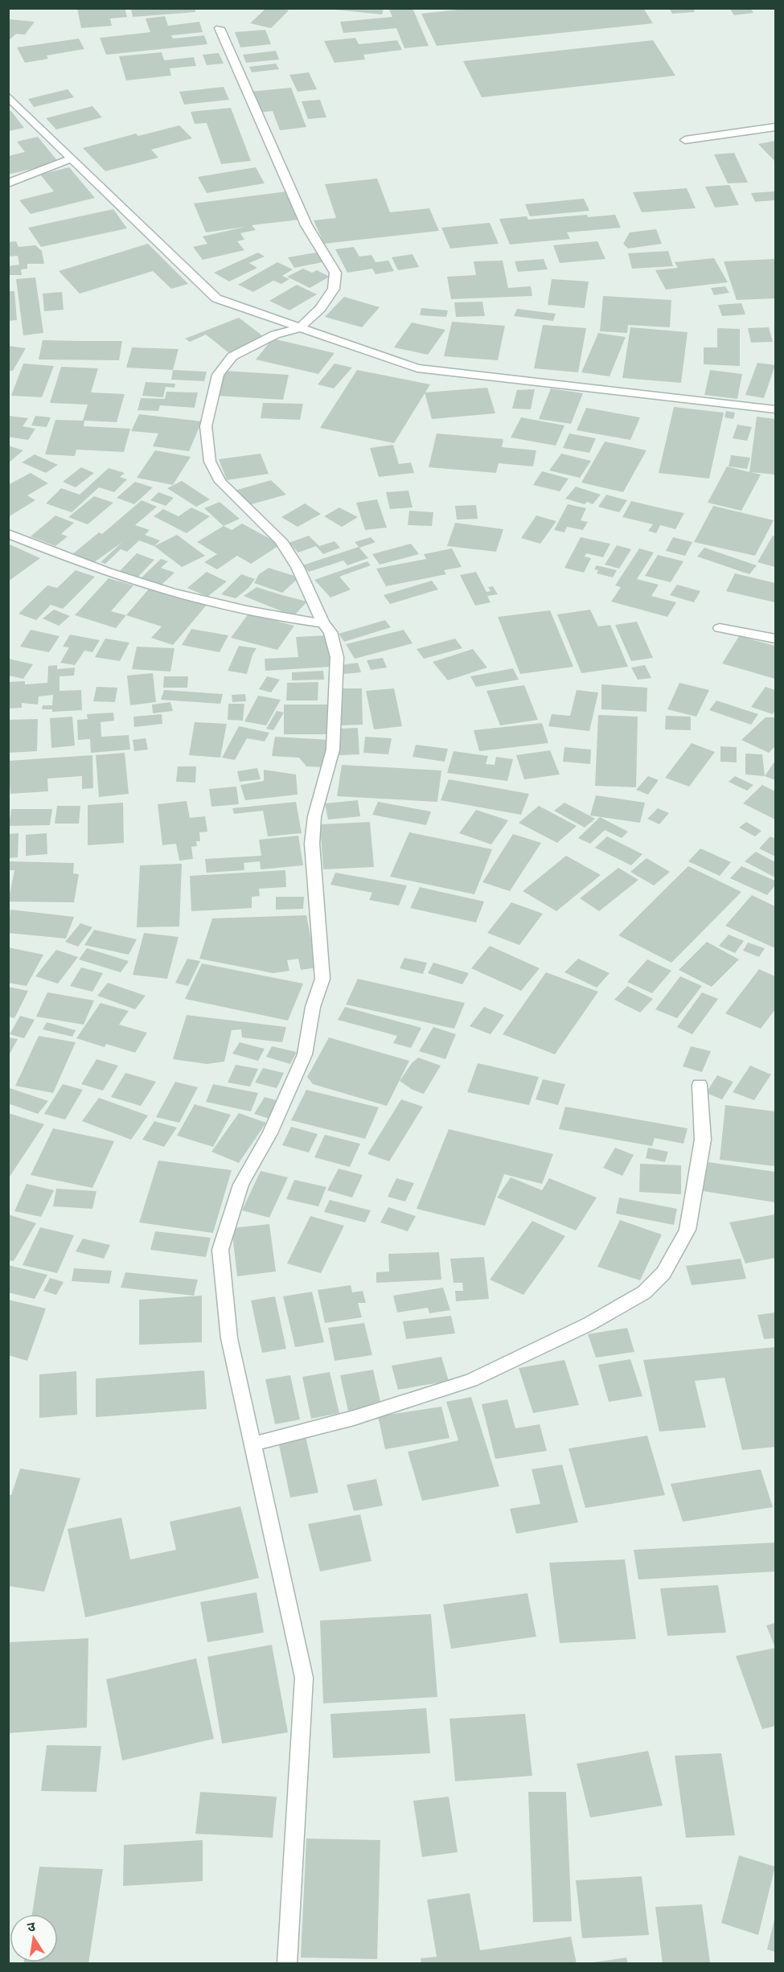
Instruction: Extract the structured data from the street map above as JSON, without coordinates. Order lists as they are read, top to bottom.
{
  "north": "top"
}
